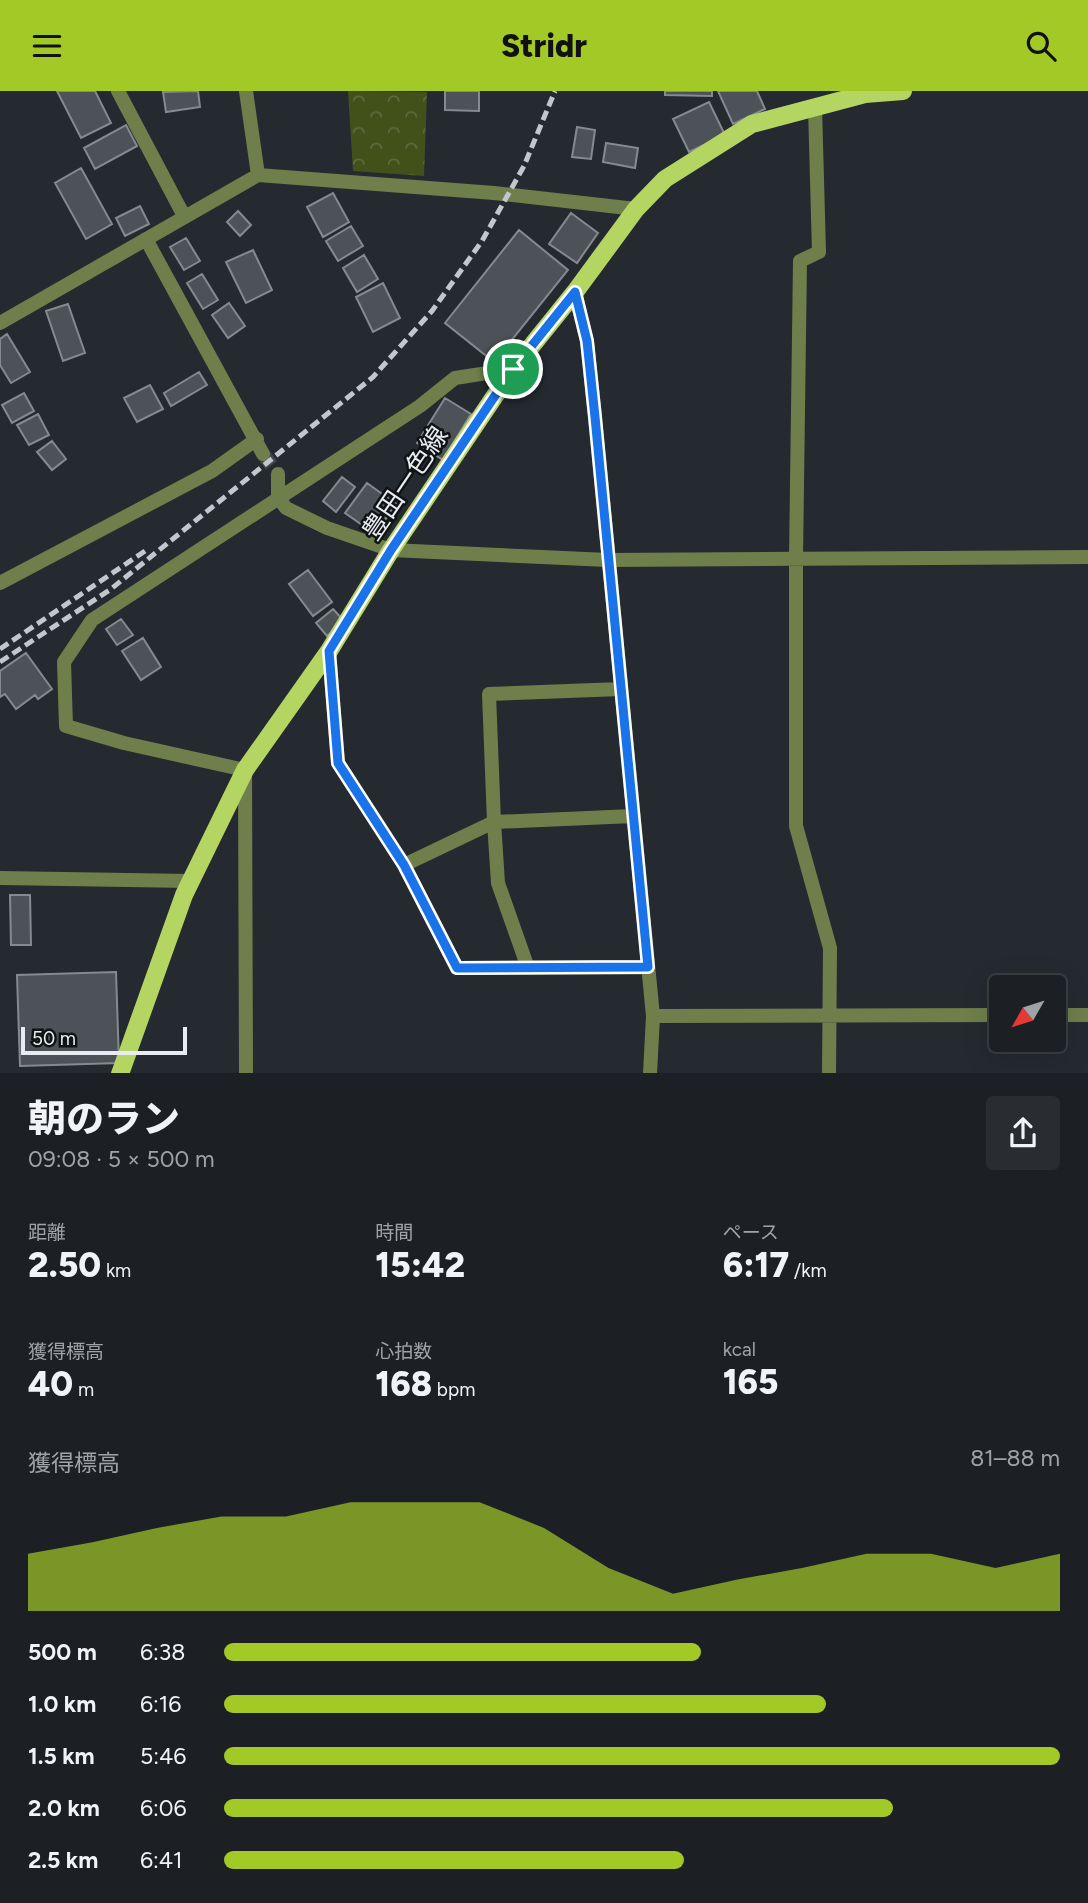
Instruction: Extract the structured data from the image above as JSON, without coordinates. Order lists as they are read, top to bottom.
{
  "streets": {
    "main road": ["豊田一色線"]
  },
  "scale_bar": "50 m",
  "north": "bottom left",
  "page": {
    "header": "Stridr",
    "scale": "50 m",
    "heading": ["朝のラン", "09:08 · 5 × 500 m"],
    "stats": [
      ["距離", "2.50 km"],
      ["時間", "15:42"],
      ["ペース", "6:17 /km"],
      ["獲得標高", "40 m"],
      ["心拍数", "168 bpm"],
      ["kcal", "165"]
    ],
    "chart": ["獲得標高", "81–88 m"],
    "list": [
      {
        "name": "500 m",
        "note": "6:38"
      },
      {
        "name": "1.0 km",
        "note": "6:16"
      },
      {
        "name": "1.5 km",
        "note": "5:46"
      },
      {
        "name": "2.0 km",
        "note": "6:06"
      },
      {
        "name": "2.5 km",
        "note": "6:41"
      }
    ]
  }
}
